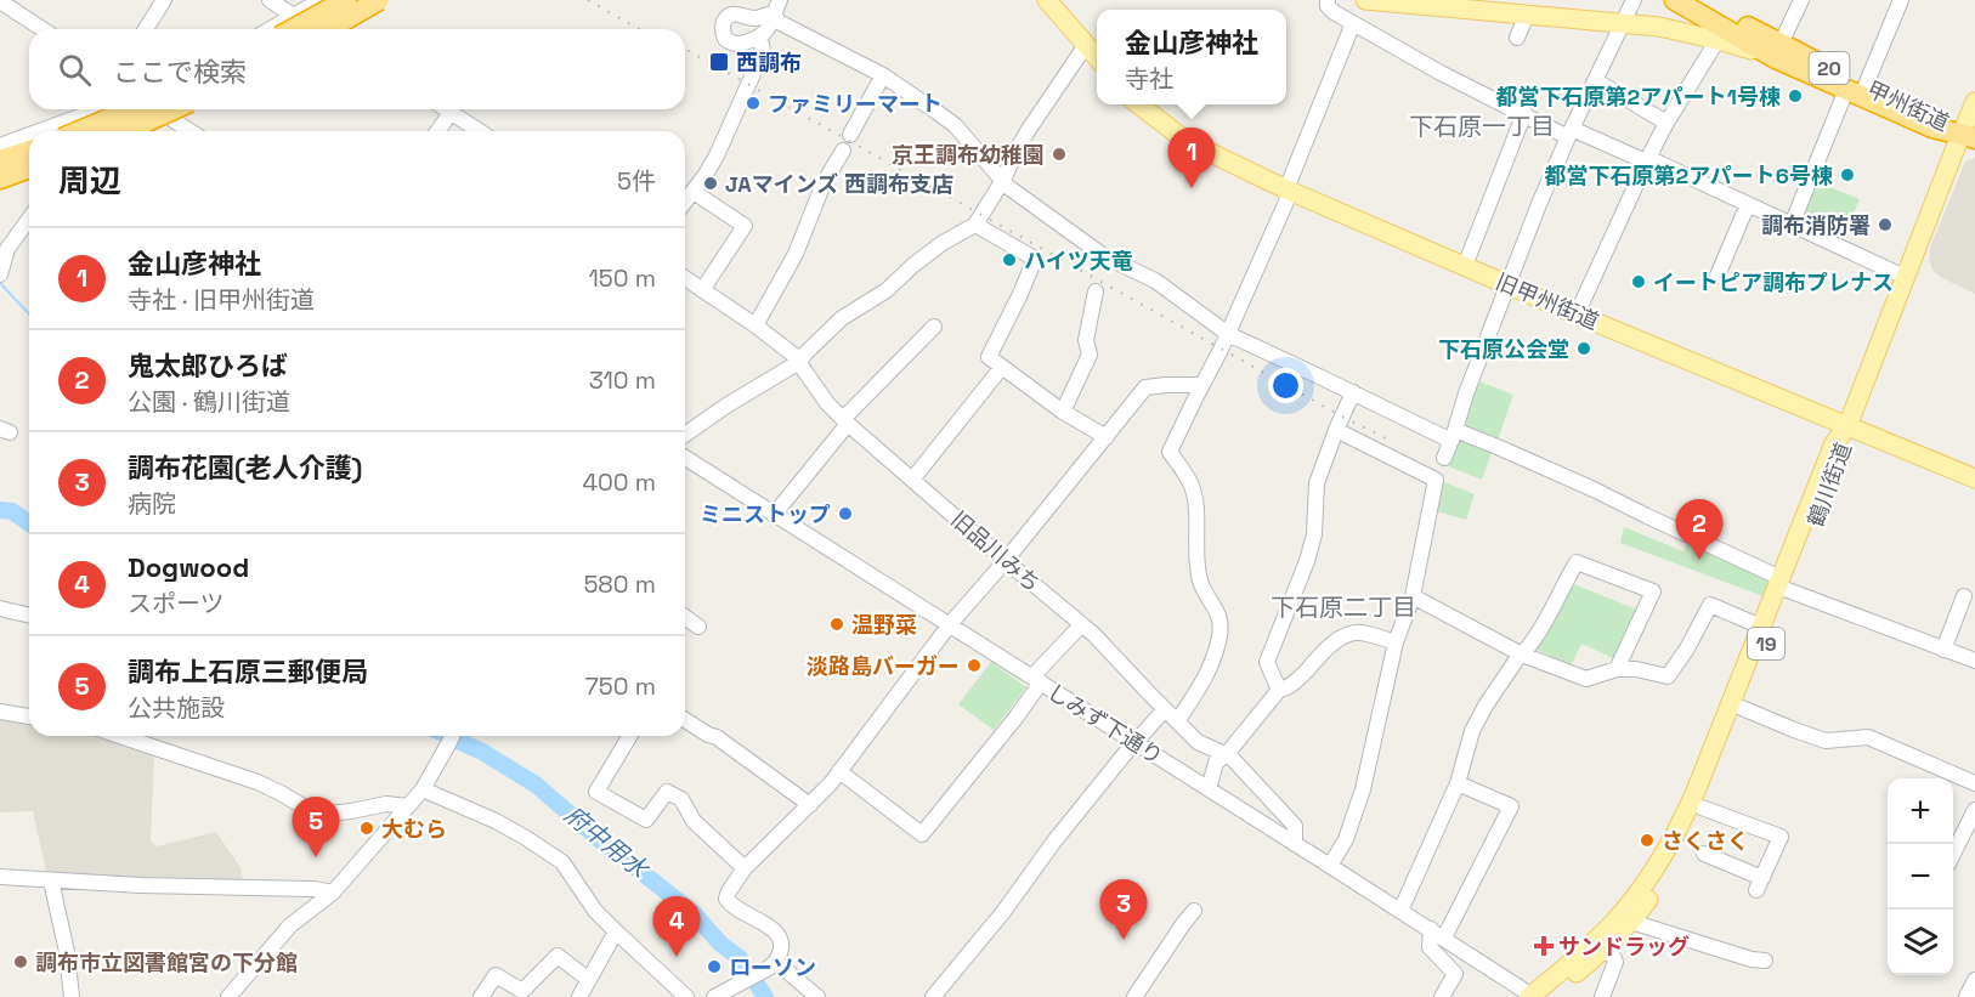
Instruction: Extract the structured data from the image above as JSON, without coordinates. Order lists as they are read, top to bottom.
{
  "streets": {
    "highway": ["20", "甲州街道"],
    "main road": ["旧甲州街道", "鶴川街道", "19"],
    "street": ["旧品川みち", "しみず下通り"]
  },
  "crossings": [
    ["甲州街道", "19"],
    ["旧甲州街道", "鶴川街道"],
    ["旧甲州街道", "19"],
    ["鶴川街道", "19"],
    ["鶴川街道", "しみず下通り"],
    ["旧品川みち", "しみず下通り"]
  ],
  "districts": ["下石原一丁目", "下石原二丁目"],
  "water": ["府中用水"],
  "places": {
    "transit": ["西調布"],
    "other": [
      "都営下石原第2アパート1号棟",
      "ファミリーマート",
      "京王調布幼稚園",
      "都営下石原第2アパート6号棟",
      "JAマインズ 西調布支店",
      "調布消防署",
      "ハイツ天竜",
      "イートピア調布プレナス",
      "下石原公会堂",
      "ミニストップ",
      "温野菜",
      "淡路島バーガー",
      "大むら",
      "さくさく",
      "調布市立図書館宮の下分館",
      "ローソン"
    ],
    "health": ["サンドラッグ"]
  },
  "page": {
    "popup": ["金山彦神社", "寺社"],
    "search": "ここで検索",
    "pins": [
      "1",
      "2",
      "5",
      "3",
      "4"
    ],
    "heading": ["周辺", "5件"],
    "list": [
      {
        "mark": "1",
        "name": "金山彦神社",
        "note": "寺社 · 旧甲州街道",
        "value": "150 m"
      },
      {
        "mark": "2",
        "name": "鬼太郎ひろば",
        "note": "公園 · 鶴川街道",
        "value": "310 m"
      },
      {
        "mark": "3",
        "name": "調布花園(老人介護)",
        "note": "病院",
        "value": "400 m"
      },
      {
        "mark": "4",
        "name": "Dogwood",
        "note": "スポーツ",
        "value": "580 m"
      },
      {
        "mark": "5",
        "name": "調布上石原三郵便局",
        "note": "公共施設",
        "value": "750 m"
      }
    ],
    "map_buttons": ["+", "−"]
  }
}
